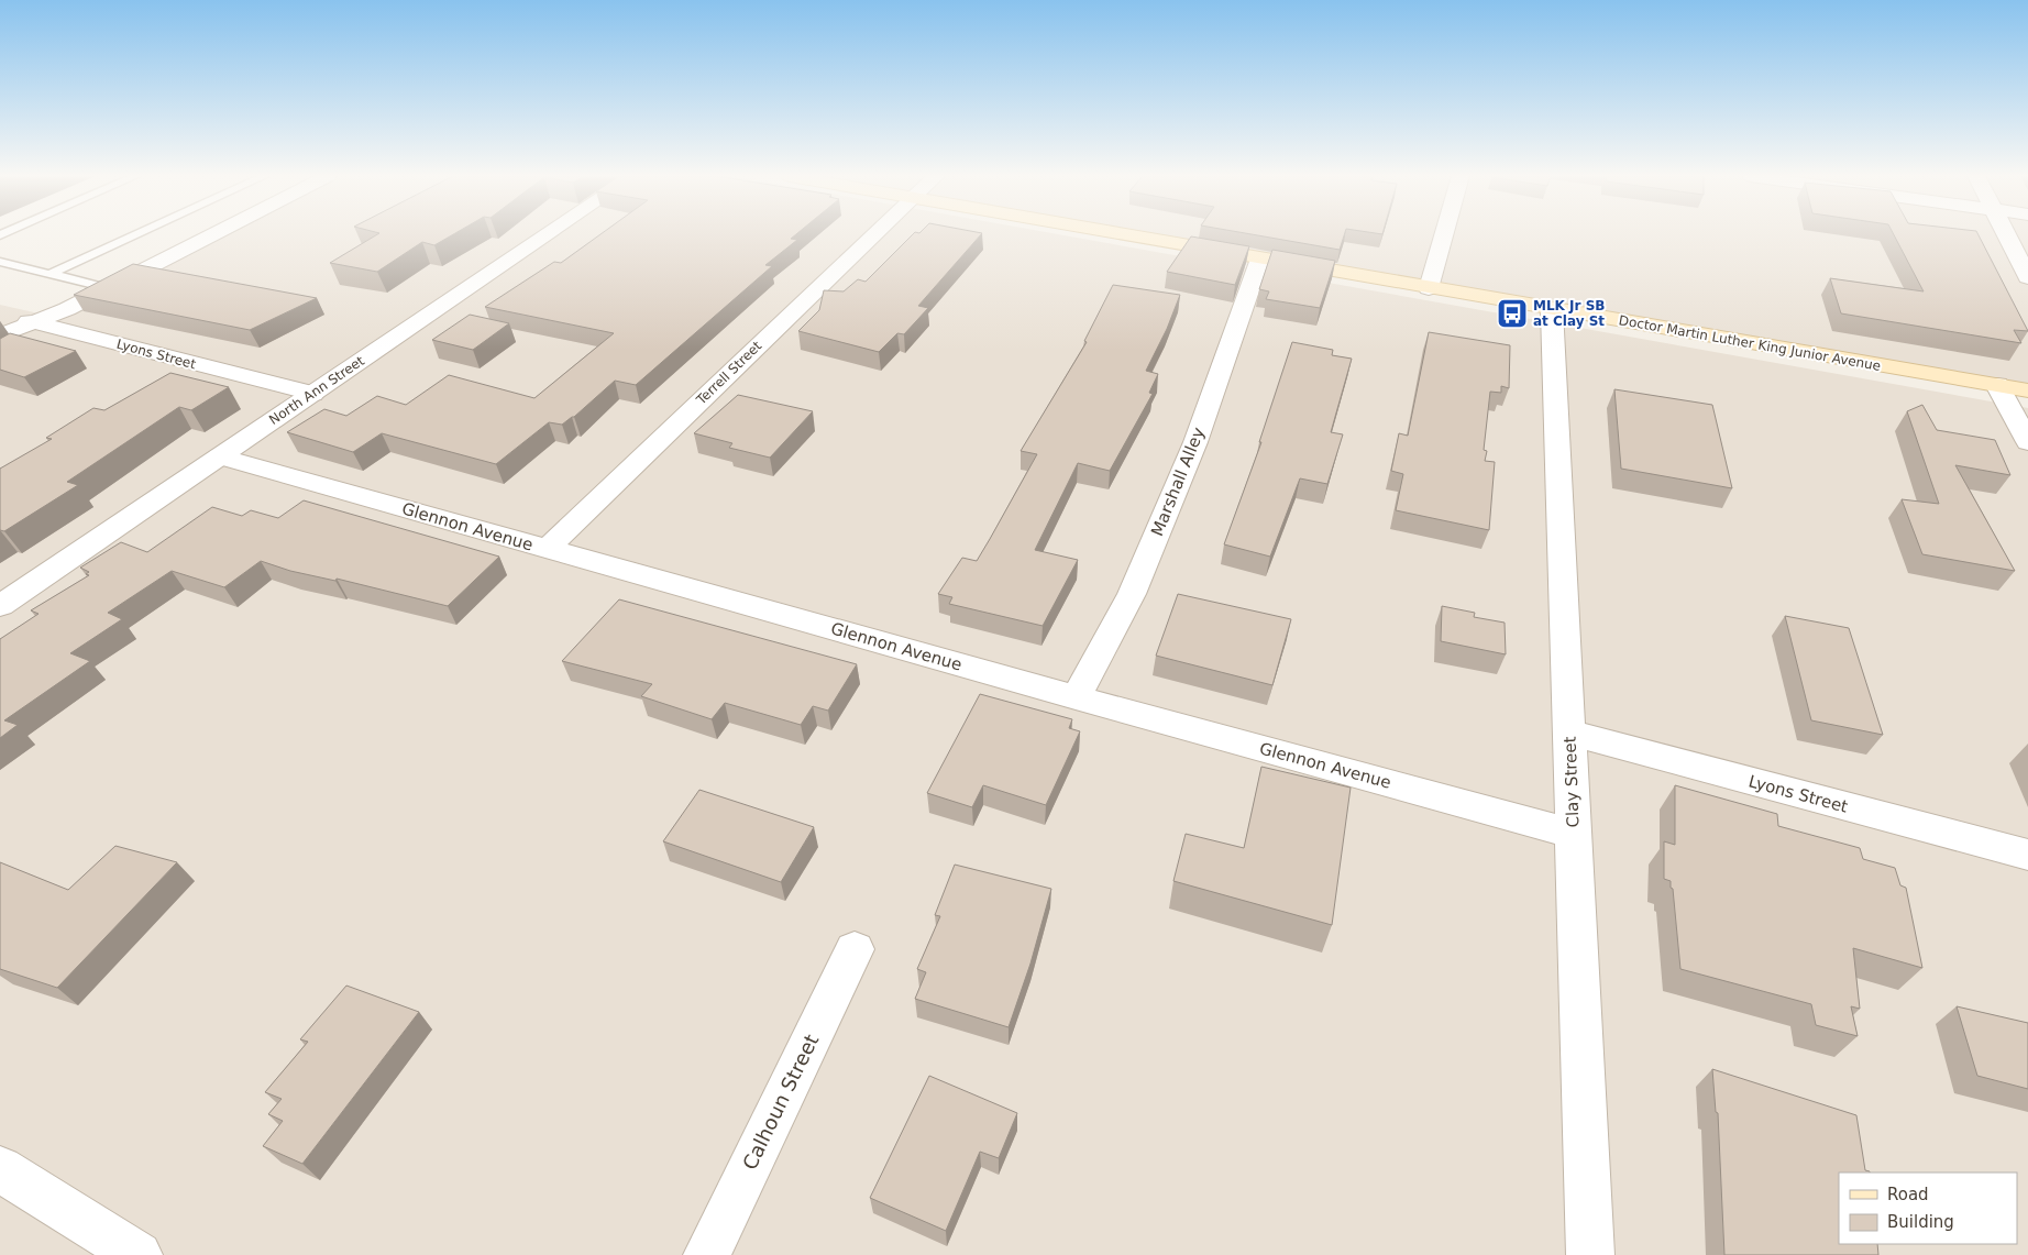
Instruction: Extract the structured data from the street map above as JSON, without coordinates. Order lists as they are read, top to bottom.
{
  "streets": {
    "main road": ["Doctor Martin Luther King Junior Avenue"],
    "street": [
      "Lyons Street",
      "Terrell Street",
      "North Ann Street",
      "Marshall Alley",
      "Glennon Avenue",
      "Clay Street",
      "Calhoun Street"
    ]
  },
  "crossings": [
    ["Doctor Martin Luther King Junior Avenue", "Marshall Alley"],
    ["Doctor Martin Luther King Junior Avenue", "Clay Street"],
    ["Lyons Street", "North Ann Street"],
    ["Lyons Street", "Clay Street"],
    ["Terrell Street", "Glennon Avenue"],
    ["North Ann Street", "Glennon Avenue"],
    ["Marshall Alley", "Glennon Avenue"],
    ["Glennon Avenue", "Clay Street"]
  ],
  "places": {
    "bus stop": ["MLK Jr SB at Clay St"]
  },
  "legend": ["Road", "Building"]
}
